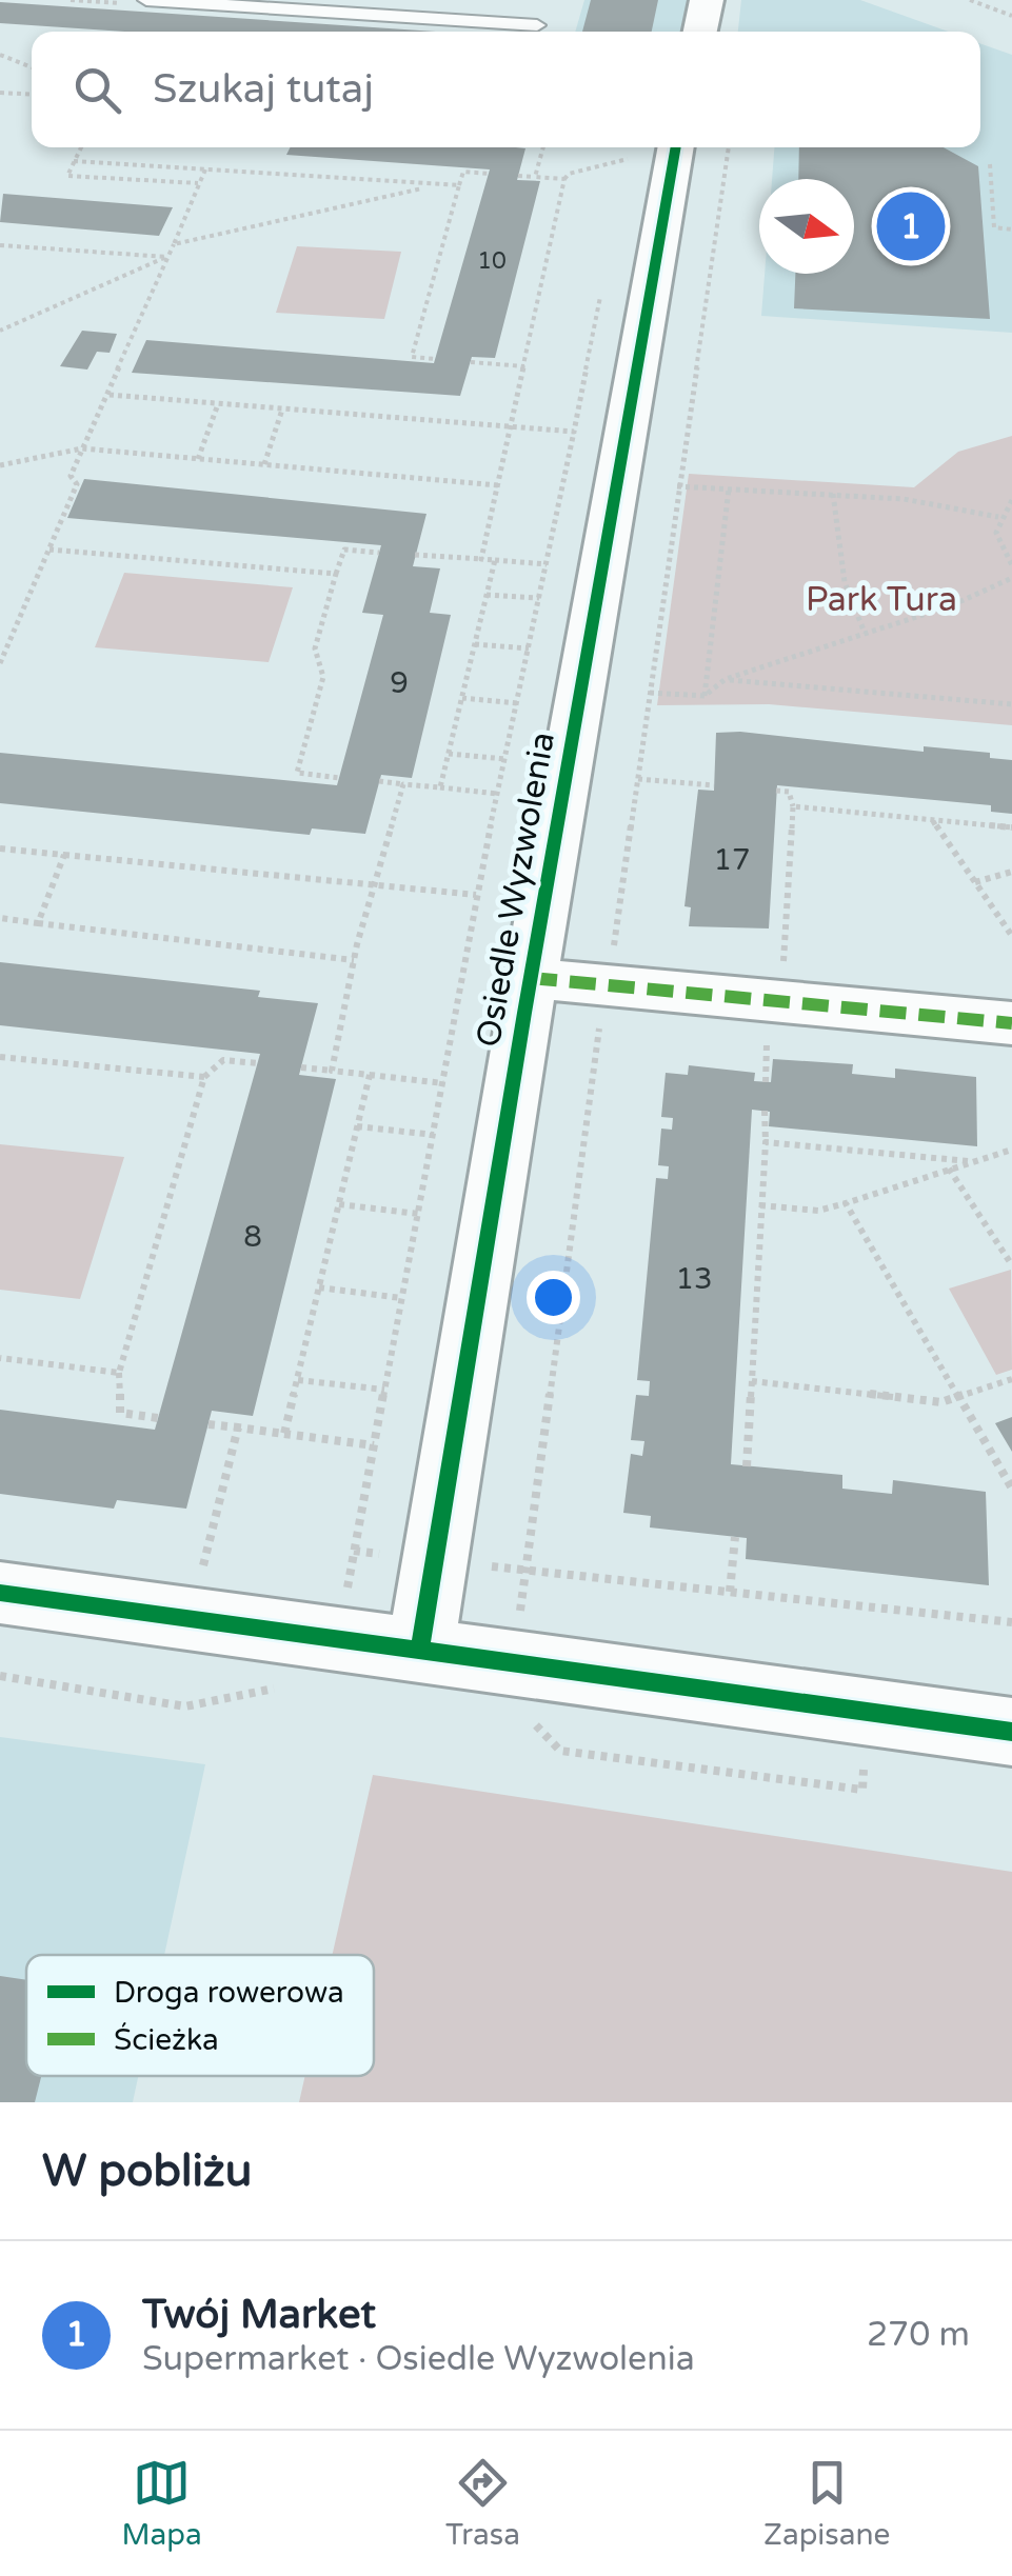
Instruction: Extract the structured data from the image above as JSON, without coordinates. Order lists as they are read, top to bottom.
{
  "streets": {
    "street": ["Osiedle Wyzwolenia"]
  },
  "parks": ["Park Tura"],
  "house_numbers": [
    "10",
    "9",
    "17",
    "8",
    "13"
  ],
  "legend": ["Droga rowerowa", "Ścieżka"],
  "north": "right",
  "page": {
    "search": "Szukaj tutaj",
    "pins": "1",
    "heading": "W pobliżu",
    "list": [
      {
        "mark": "1",
        "name": "Twój Market",
        "note": "Supermarket · Osiedle Wyzwolenia",
        "value": "270 m"
      }
    ],
    "nav": ["Mapa", "Trasa", "Zapisane"]
  }
}
